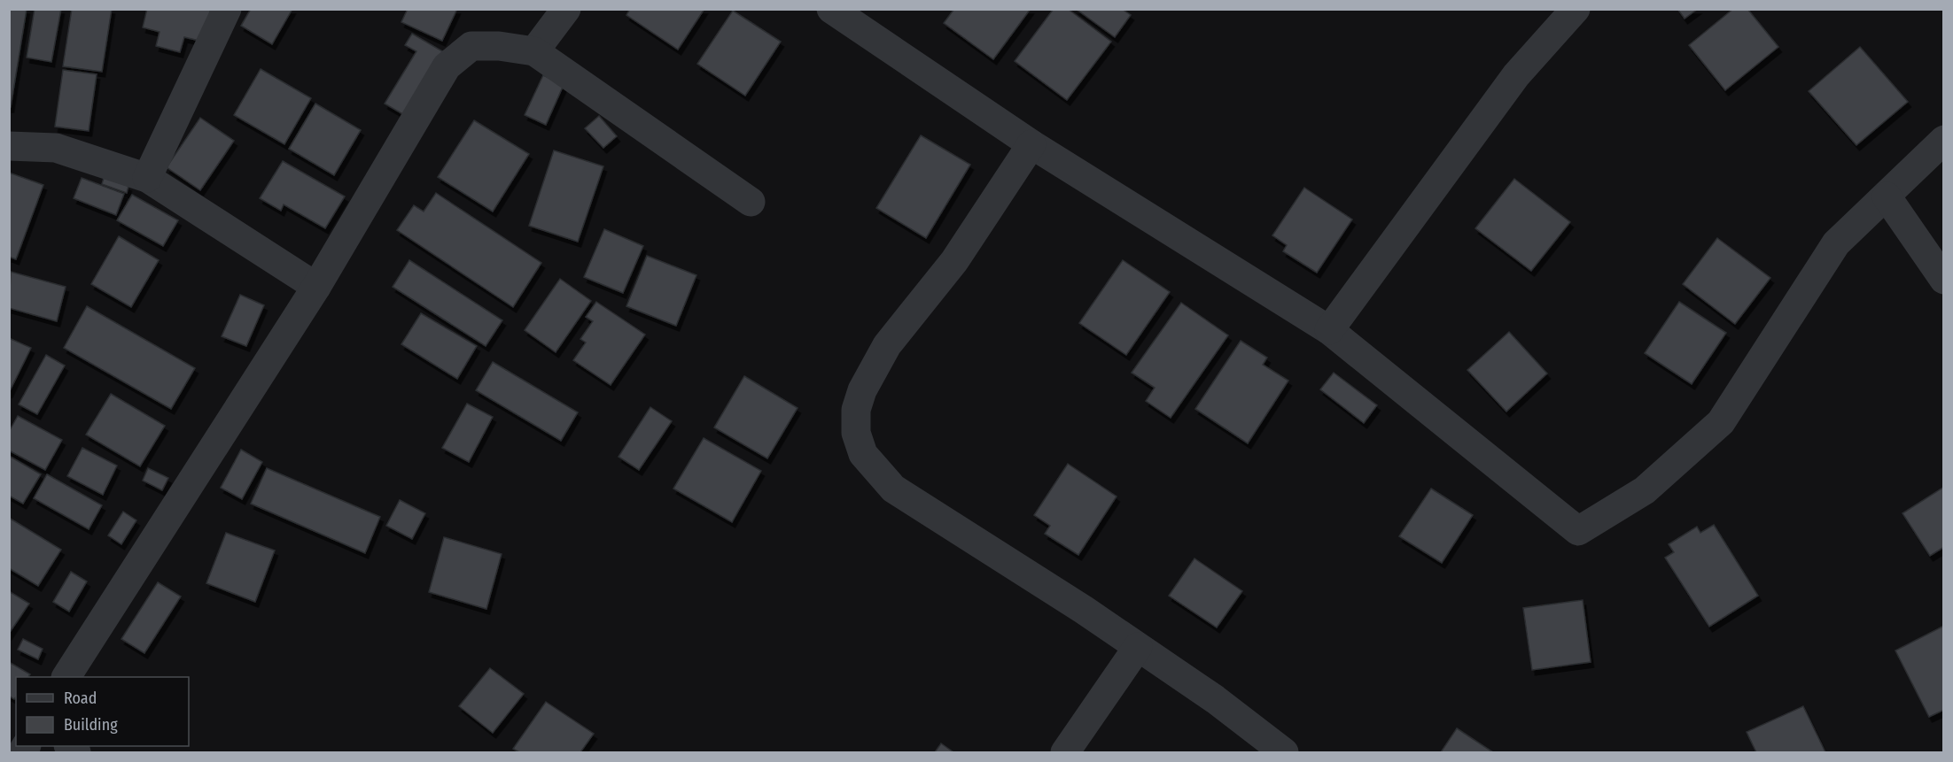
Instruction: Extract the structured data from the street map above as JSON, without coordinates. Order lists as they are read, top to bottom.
{
  "legend": ["Road", "Building"]
}
